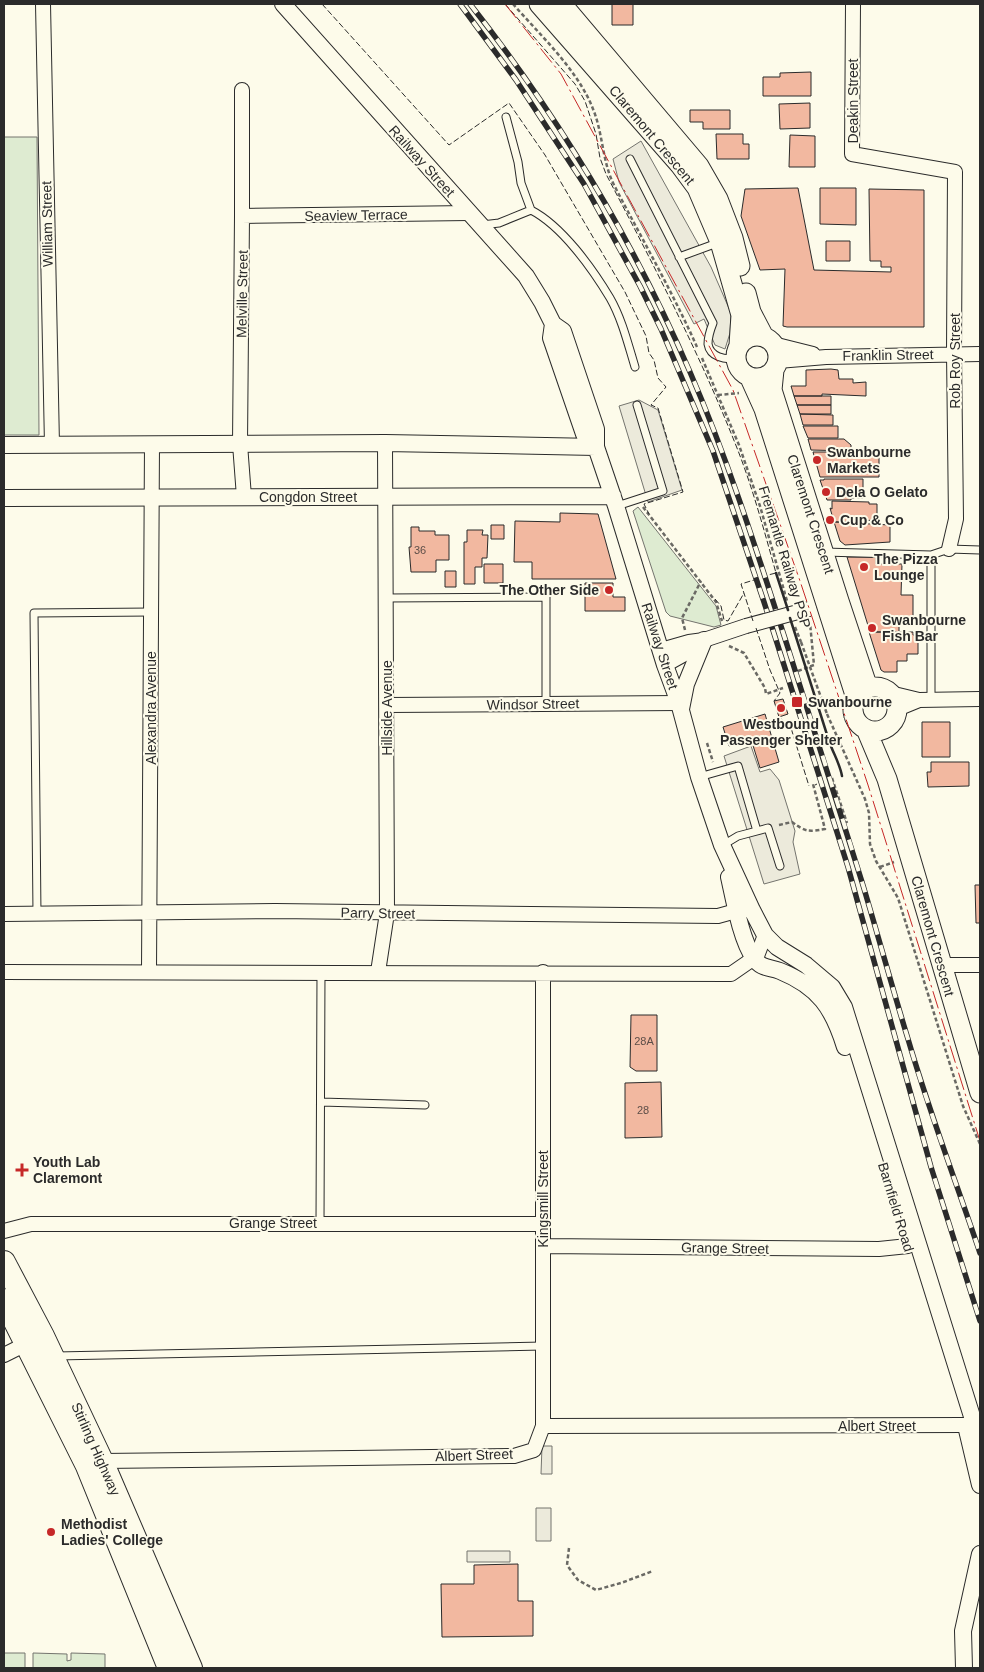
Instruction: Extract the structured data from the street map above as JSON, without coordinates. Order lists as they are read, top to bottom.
{
  "streets": {
    "highway": ["Stirling Highway"],
    "main road": ["Claremont Crescent"],
    "street": [
      "Deakin Street",
      "Railway Street",
      "Seaview Terrace",
      "William Street",
      "Melville Street",
      "Franklin Street",
      "Rob Roy Street",
      "Congdon Street",
      "Windsor Street",
      "Alexandra Avenue",
      "Hillside Avenue",
      "Parry Street",
      "Kingsmill Street",
      "Barnfield Road",
      "Grange Street",
      "Albert Street"
    ],
    "path": ["Fremantle Railway PSP"]
  },
  "crossings": [
    ["Deakin Street", "Rob Roy Street"],
    ["Claremont Crescent", "Franklin Street"],
    ["Railway Street", "Seaview Terrace"],
    ["Railway Street", "Congdon Street"],
    ["Railway Street", "Windsor Street"],
    ["Railway Street", "Parry Street"],
    ["Railway Street", "Barnfield Road"],
    ["Seaview Terrace", "Melville Street"],
    ["Melville Street", "Congdon Street"],
    ["Franklin Street", "Rob Roy Street"],
    ["Congdon Street", "Alexandra Avenue"],
    ["Congdon Street", "Hillside Avenue"],
    ["Windsor Street", "Hillside Avenue"],
    ["Alexandra Avenue", "Parry Street"],
    ["Hillside Avenue", "Parry Street"],
    ["Kingsmill Street", "Grange Street"],
    ["Kingsmill Street", "Albert Street"],
    ["Barnfield Road", "Grange Street"],
    ["Barnfield Road", "Albert Street"],
    ["Albert Street", "Stirling Highway"]
  ],
  "places": {
    "other": [
      "Swanbourne Markets",
      "Dela O Gelato",
      "Cup & Co",
      "The Pizza Lounge",
      "The Other Side",
      "Swanbourne Fish Bar",
      "Westbound Passenger Shelter",
      "Methodist Ladies' College"
    ],
    "transit": ["Swanbourne"],
    "health": ["Youth Lab Claremont"]
  },
  "house_numbers": ["36", "28A", "28"]
}
